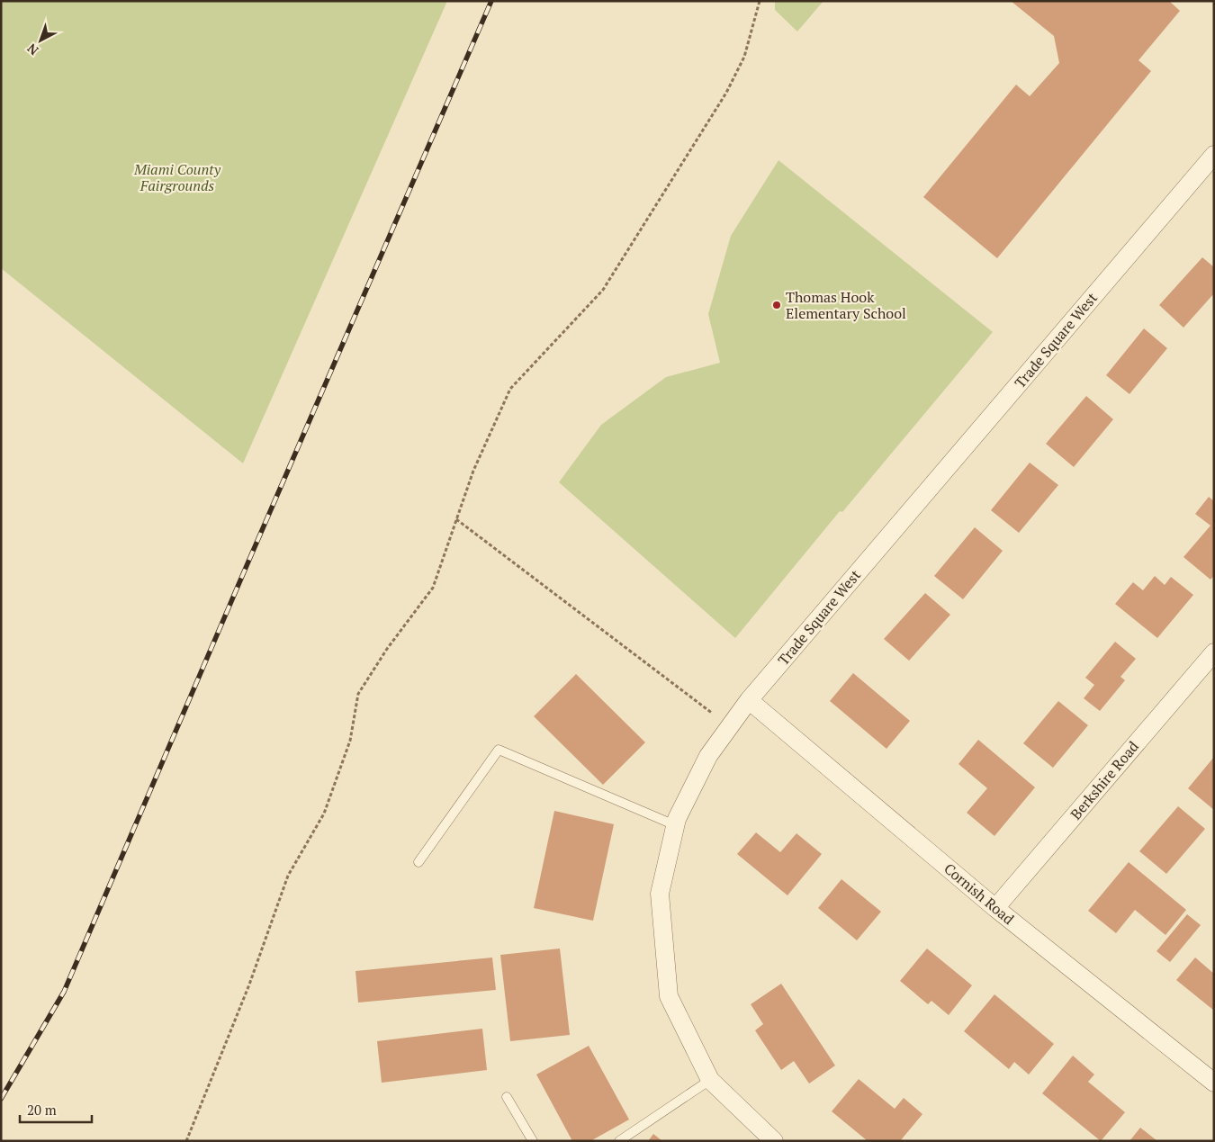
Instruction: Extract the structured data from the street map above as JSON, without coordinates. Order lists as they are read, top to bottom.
{
  "streets": {
    "street": ["Trade Square West", "Berkshire Road", "Cornish Road"]
  },
  "crossings": [
    ["Trade Square West", "Cornish Road"],
    ["Berkshire Road", "Cornish Road"]
  ],
  "parks": ["Miami County Fairgrounds"],
  "places": ["Thomas Hook Elementary School"],
  "scale_bar": "20 m",
  "north": "bottom left"
}
